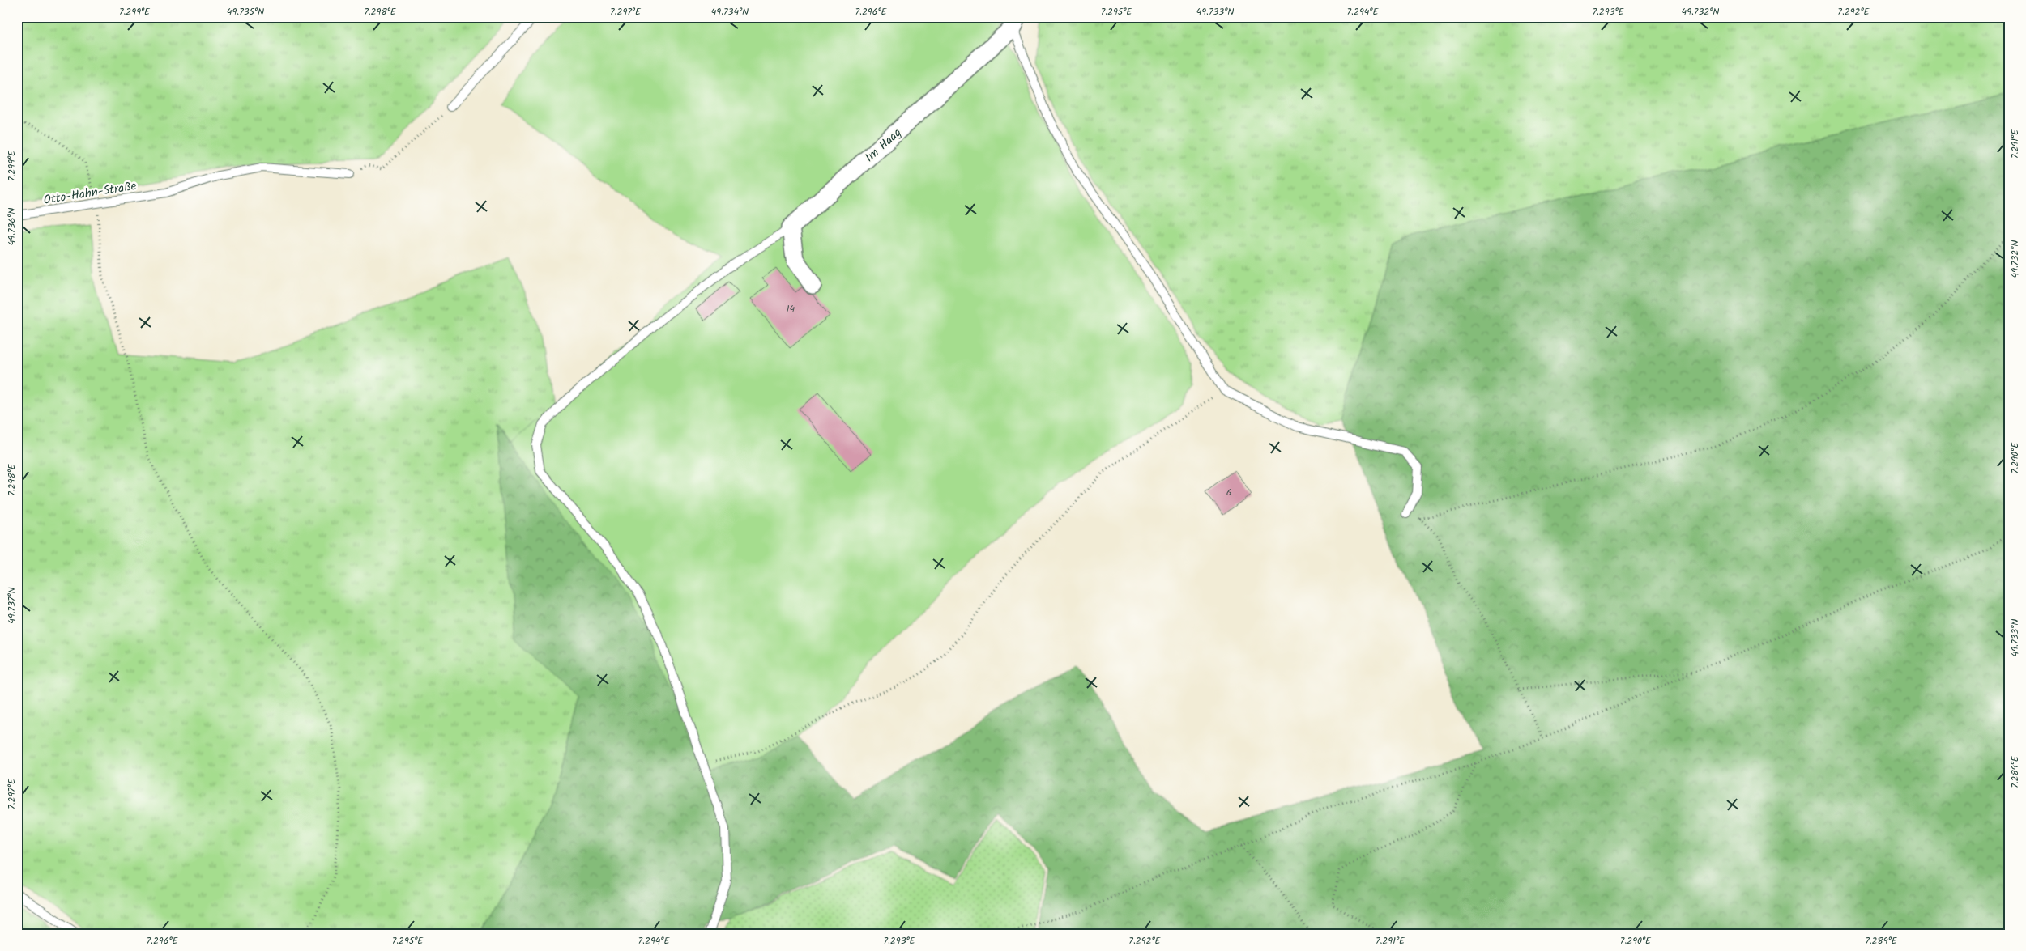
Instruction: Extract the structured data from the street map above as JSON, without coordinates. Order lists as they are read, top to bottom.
{
  "streets": {
    "street": ["Im Haag"],
    "lane": ["Otto-Hahn-Straße"]
  },
  "house_numbers": ["14", "6"],
  "coordinates": [
    "7.299°E",
    "49.735°N",
    "7.298°E",
    "7.297°E",
    "49.734°N",
    "7.296°E",
    "7.295°E",
    "49.733°N",
    "7.294°E",
    "7.293°E",
    "49.732°N",
    "7.292°E",
    "7.291°E",
    "49.736°N",
    "7.290°E",
    "49.737°N",
    "7.289°E"
  ]
}
